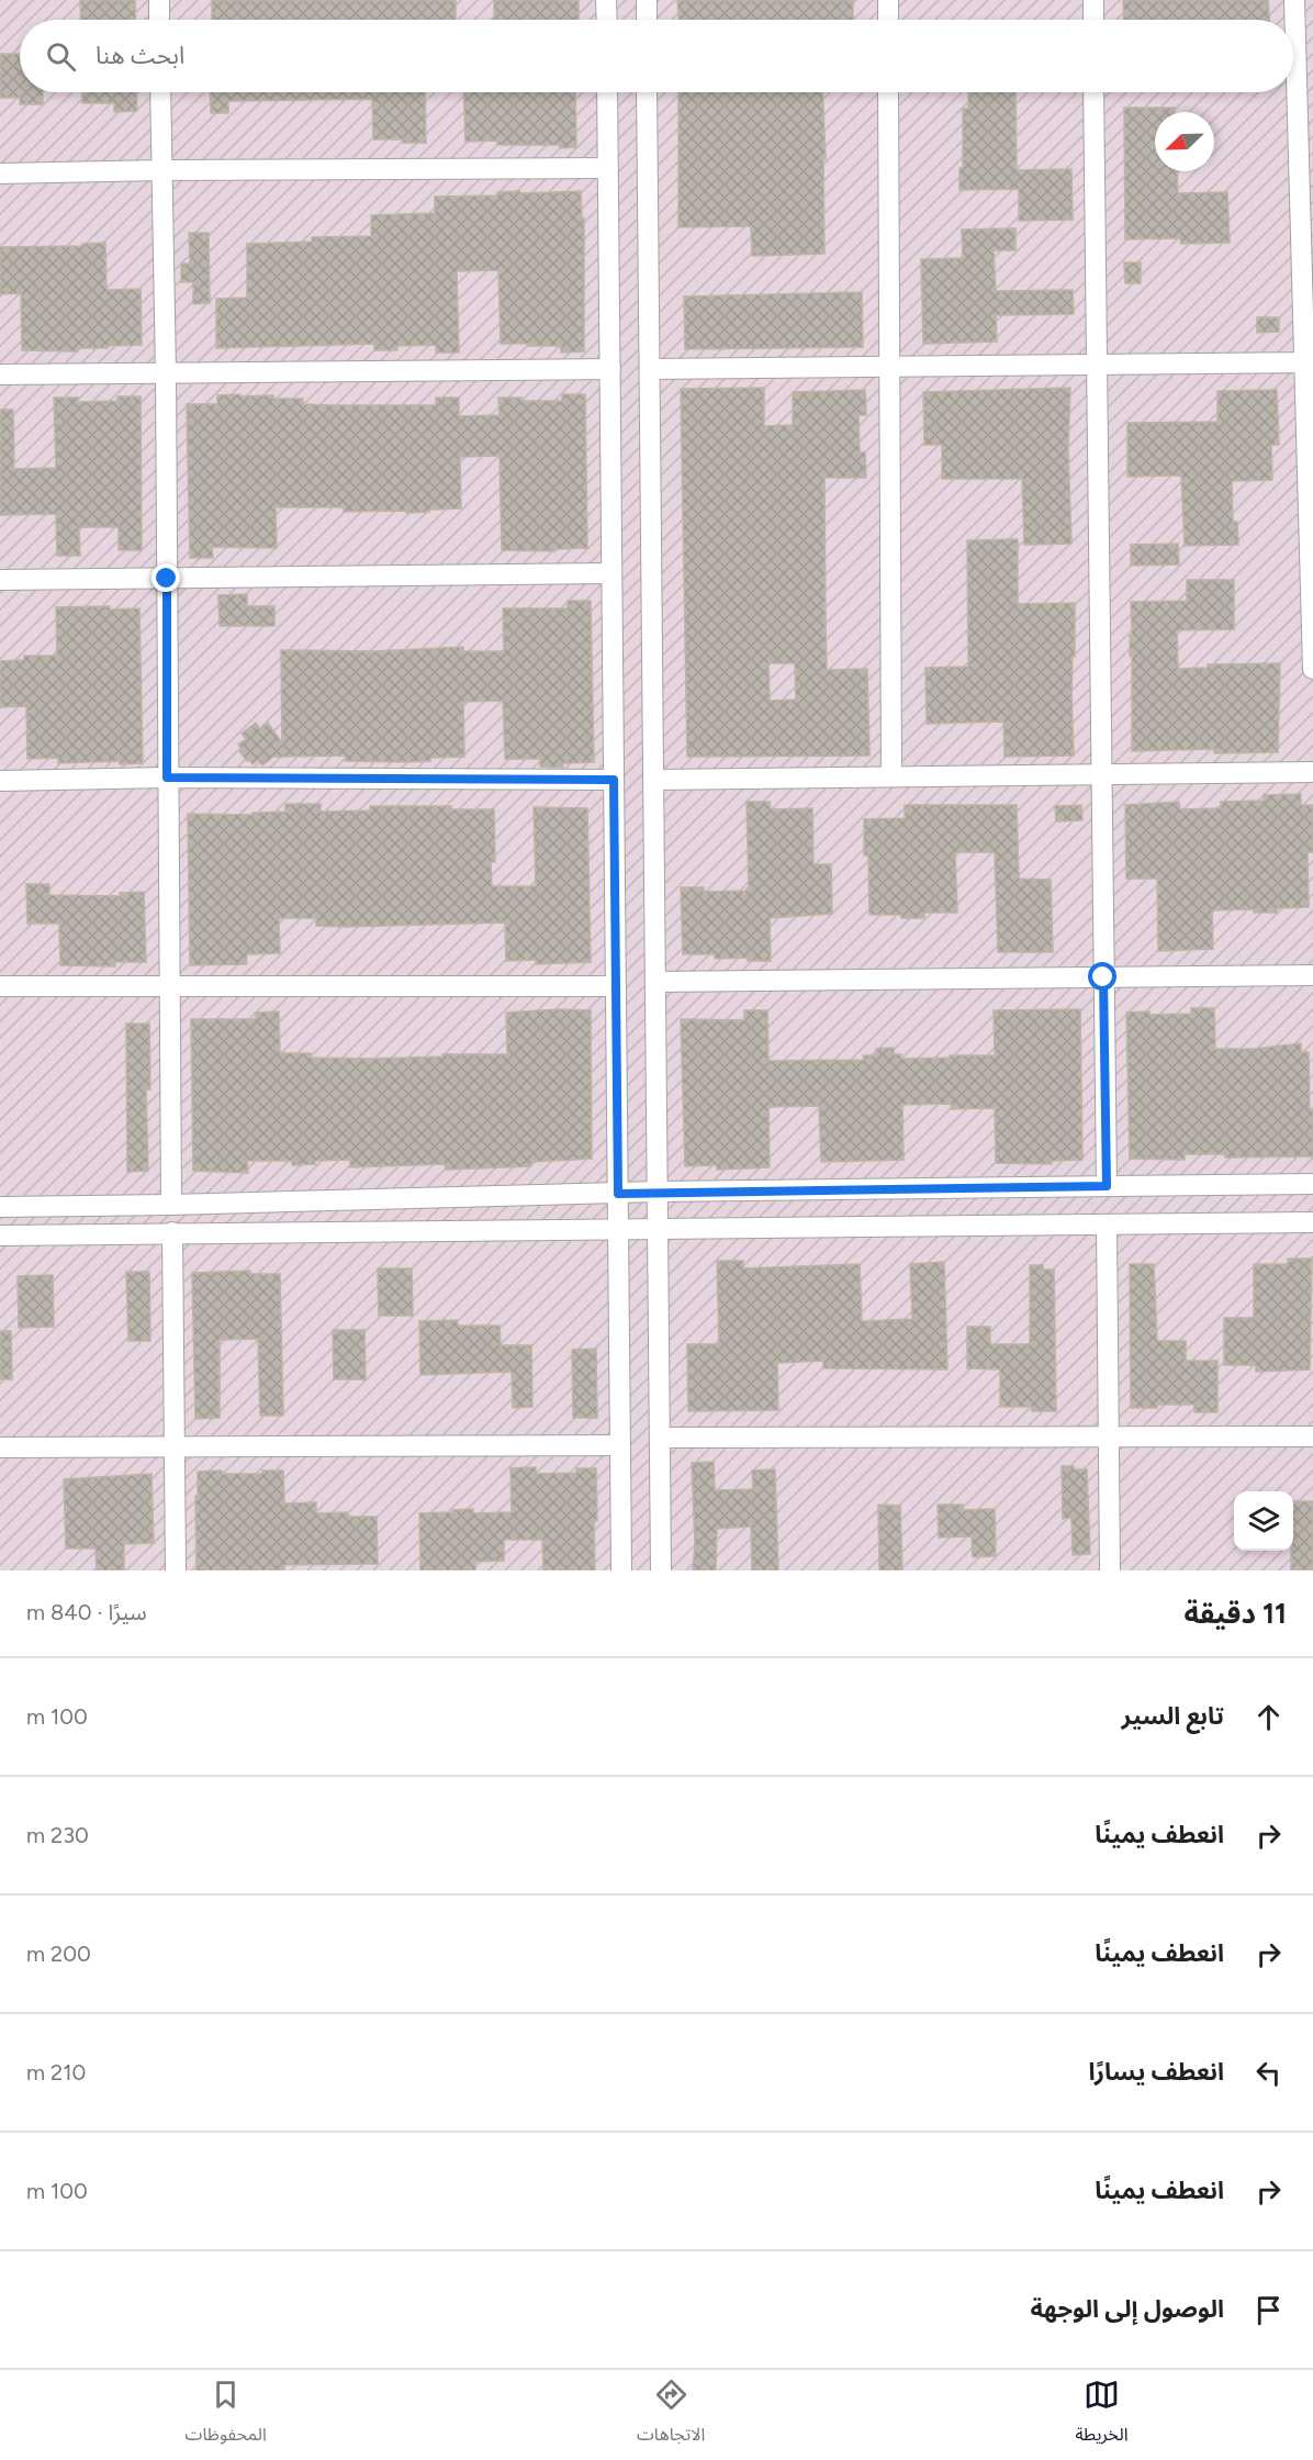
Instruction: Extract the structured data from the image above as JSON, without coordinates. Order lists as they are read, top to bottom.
{
  "north": "bottom left",
  "page": {
    "search": "ابحث هنا",
    "heading": ["11 دقيقة", "سيرًا · 840 m"],
    "list": [
      ["تابع السير", "100 m"],
      ["انعطف يمينًا", "230 m"],
      ["انعطف يمينًا", "200 m"],
      ["انعطف يسارًا", "210 m"],
      ["انعطف يمينًا", "100 m"],
      "الوصول إلى الوجهة"
    ],
    "nav": ["الخريطة", "الاتجاهات", "المحفوظات"]
  }
}
